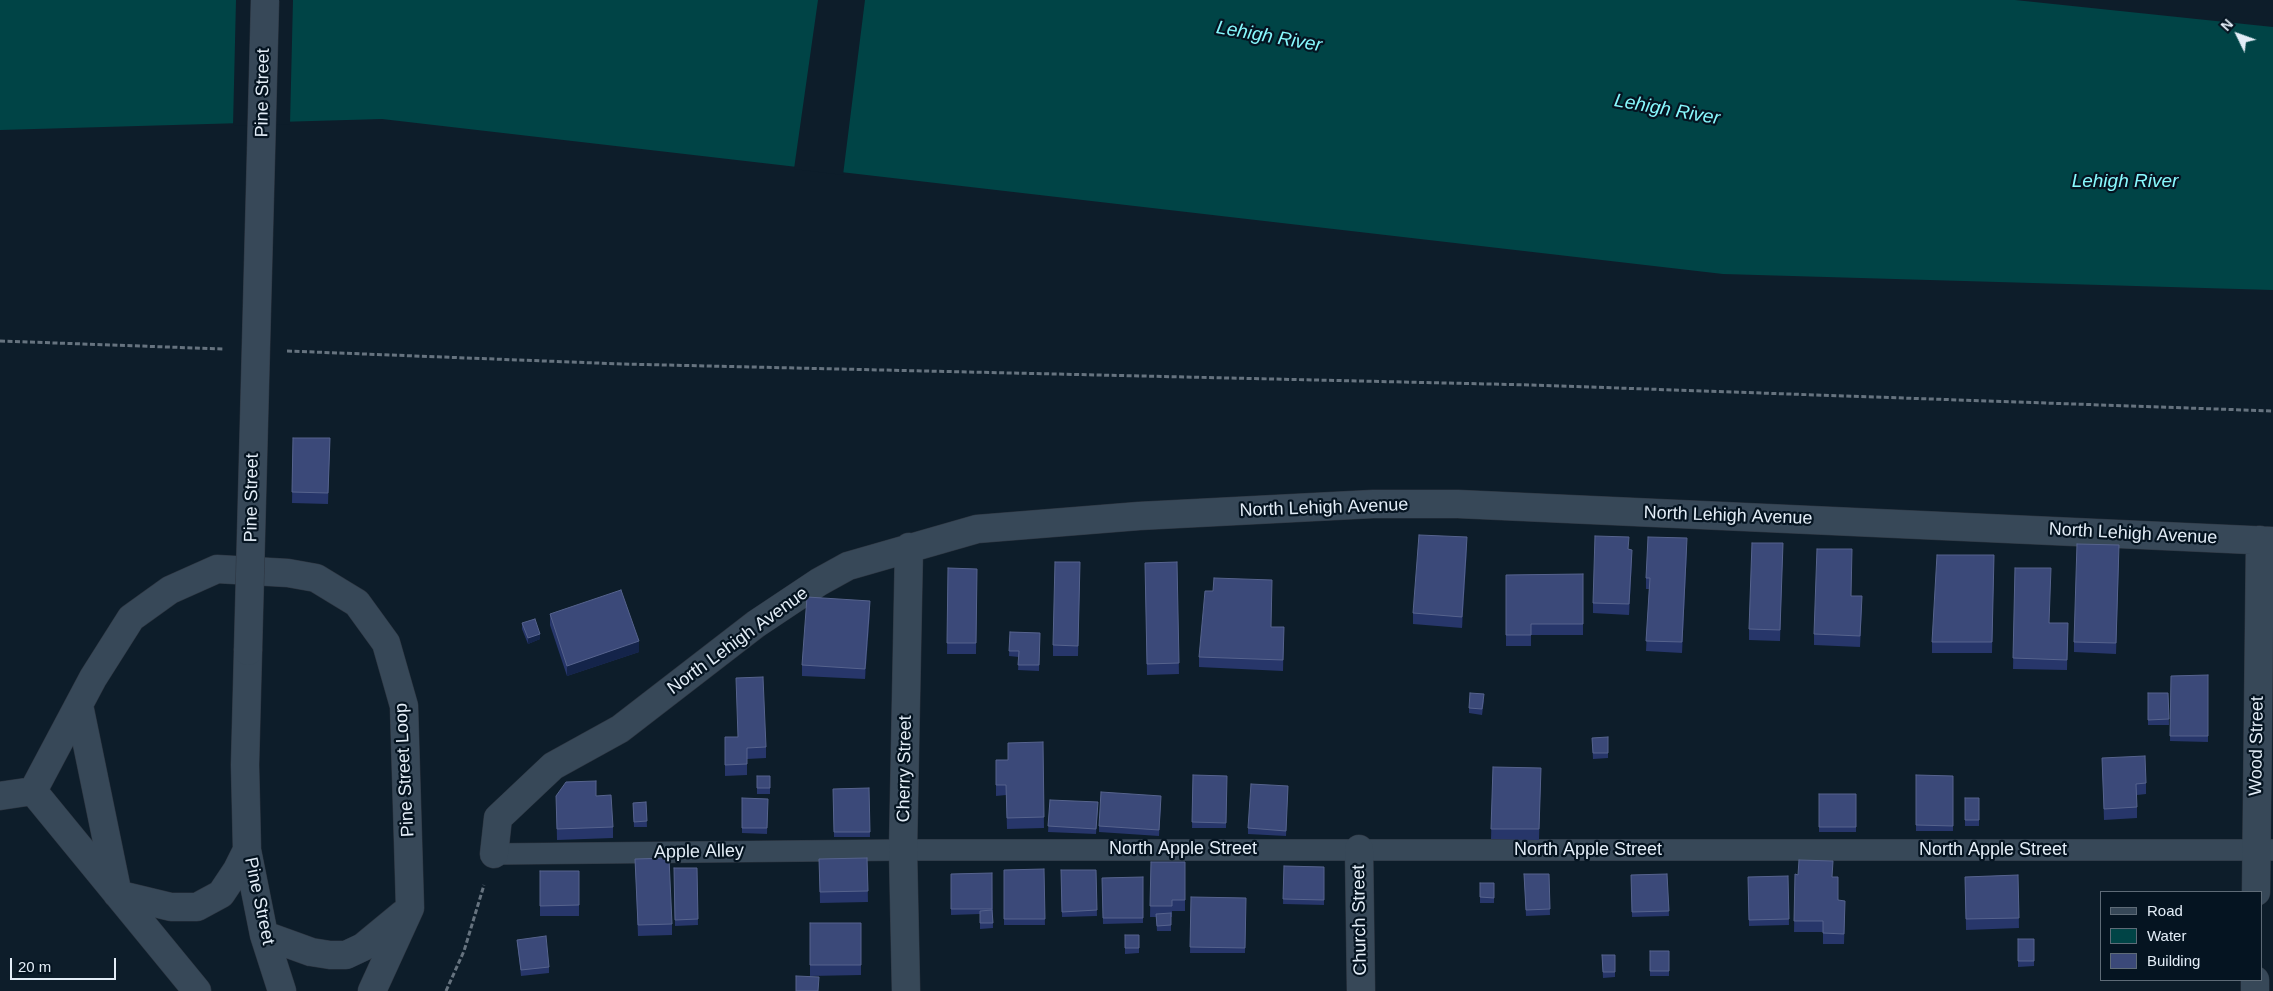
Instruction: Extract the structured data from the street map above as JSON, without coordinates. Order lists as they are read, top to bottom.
{
  "streets": {
    "street": [
      "Pine Street",
      "North Lehigh Avenue",
      "Wood Street",
      "Cherry Street",
      "Pine Street Loop",
      "Church Street"
    ],
    "lane": ["North Apple Street", "Apple Alley"]
  },
  "crossings": [
    ["North Lehigh Avenue", "Wood Street"],
    ["North Lehigh Avenue", "Cherry Street"],
    ["North Lehigh Avenue", "Apple Alley"],
    ["Wood Street", "North Apple Street"],
    ["Cherry Street", "North Apple Street"],
    ["Cherry Street", "Apple Alley"],
    ["North Apple Street", "Apple Alley"],
    ["North Apple Street", "Church Street"]
  ],
  "water": ["Lehigh River"],
  "legend": ["Road", "Water", "Building"],
  "scale_bar": "20 m",
  "north": "top left"
}
